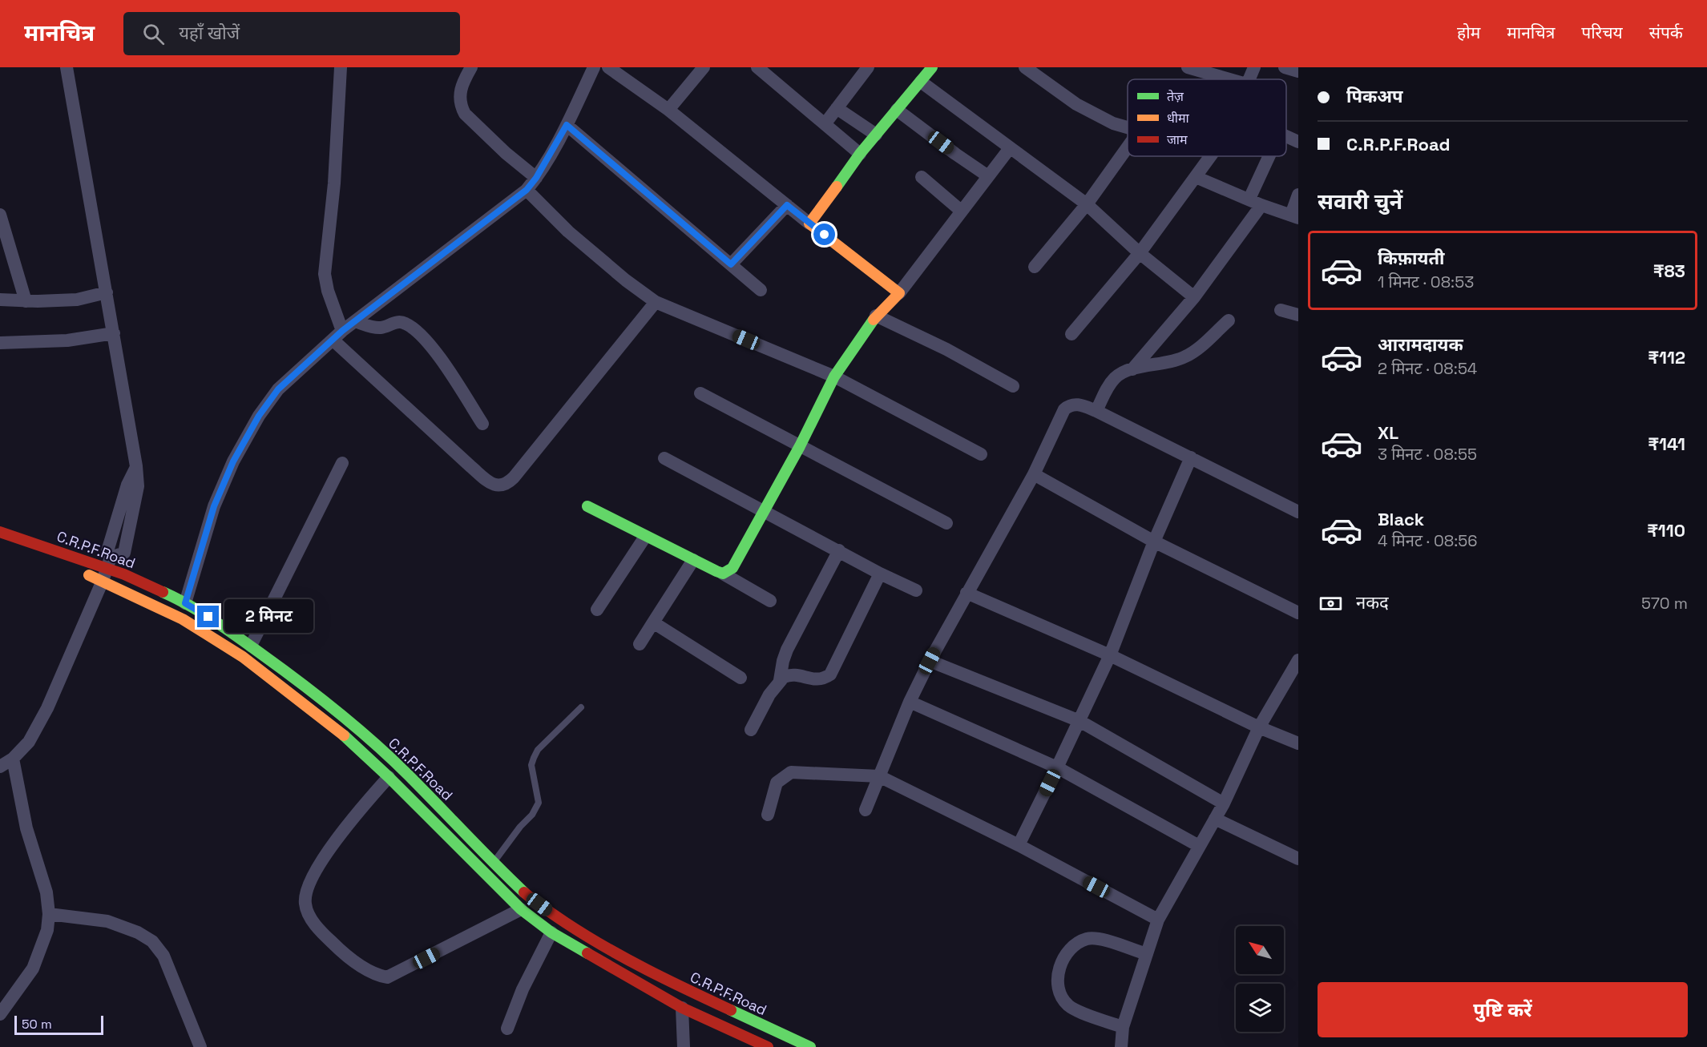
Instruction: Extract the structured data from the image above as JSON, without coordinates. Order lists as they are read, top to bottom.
{
  "streets": {
    "main road": ["C.R.P.F.Road"]
  },
  "legend": ["तेज़", "धीमा", "जाम"],
  "scale_bar": "50 m",
  "north": "top left",
  "page": {
    "header": "मानचित्र",
    "search": "यहाँ खोजें",
    "nav": [
      "होम",
      "मानचित्र",
      "परिचय",
      "संपर्क"
    ],
    "banner": ["पिकअप", "C.R.P.F.Road"],
    "heading": "सवारी चुनें",
    "list": [
      {
        "name": "किफ़ायती",
        "note": "1 मिनट · 08:53",
        "value": "₹83"
      },
      {
        "name": "आरामदायक",
        "note": "2 मिनट · 08:54",
        "value": "₹112"
      },
      {
        "name": "XL",
        "note": "3 मिनट · 08:55",
        "value": "₹141"
      },
      {
        "name": "Black",
        "note": "4 मिनट · 08:56",
        "value": "₹110"
      }
    ],
    "pay": ["नकद", "570 m"],
    "bubble": "2 मिनट",
    "buttons": "पुष्टि करें",
    "scale": "50 m"
  }
}
